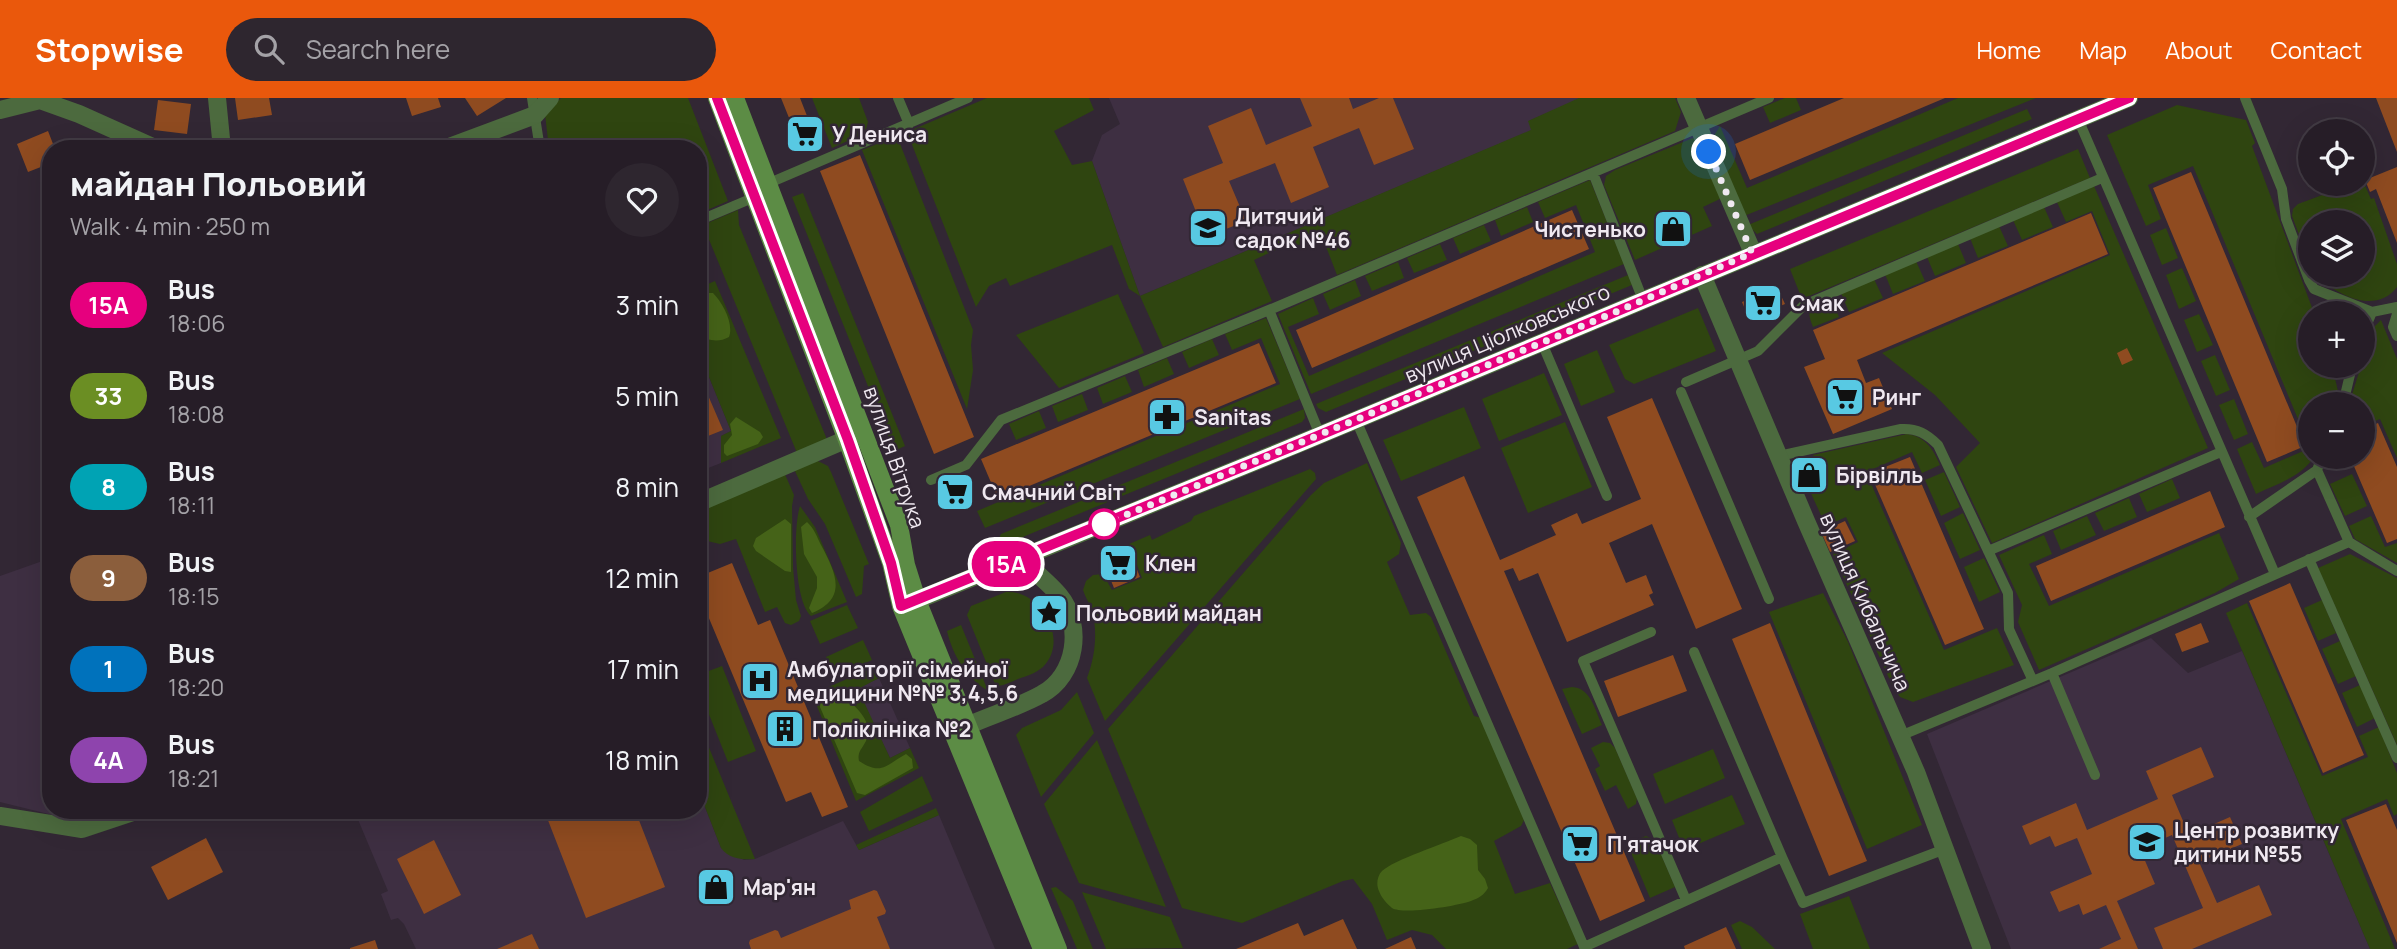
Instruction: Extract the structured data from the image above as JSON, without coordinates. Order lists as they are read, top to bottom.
{
  "streets": {
    "main road": ["вулиця Вітрука"],
    "street": ["вулиця Ціолковського", "вулиця Кибальчича"]
  },
  "crossings": [
    ["вулиця Ціолковського", "вулиця Вітрука"],
    ["вулиця Ціолковського", "вулиця Кибальчича"]
  ],
  "places": {
    "supermarket": [
      "У Дениса",
      "Смак",
      "Ринг",
      "Смачний Світ",
      "Клен",
      "П'ятачок"
    ],
    "school or university": ["Дитячий садок №46", "Центр розвитку дитини №55"],
    "shop": ["Чистенько", "Бірвілль", "Мар'ян"],
    "pharmacy": ["Sanitas"],
    "place": ["Польовий майдан"],
    "hospital": ["Амбулаторії сімейної медицини №№ 3,4,5,6"],
    "building": ["Поліклініка №2"]
  },
  "lines": ["bus line 15A"],
  "page": {
    "header": "Stopwise",
    "search": "Search here",
    "nav": [
      "Home",
      "Map",
      "About",
      "Contact"
    ],
    "on_map": "15A",
    "map_buttons": ["+", "−"],
    "heading": ["майдан Польовий", "Walk · 4 min · 250 m"],
    "list": [
      {
        "mark": "15A",
        "name": "Bus",
        "note": "18:06",
        "value": "3 min"
      },
      {
        "mark": "33",
        "name": "Bus",
        "note": "18:08",
        "value": "5 min"
      },
      {
        "mark": "8",
        "name": "Bus",
        "note": "18:11",
        "value": "8 min"
      },
      {
        "mark": "9",
        "name": "Bus",
        "note": "18:15",
        "value": "12 min"
      },
      {
        "mark": "1",
        "name": "Bus",
        "note": "18:20",
        "value": "17 min"
      },
      {
        "mark": "4А",
        "name": "Bus",
        "note": "18:21",
        "value": "18 min"
      }
    ]
  }
}
